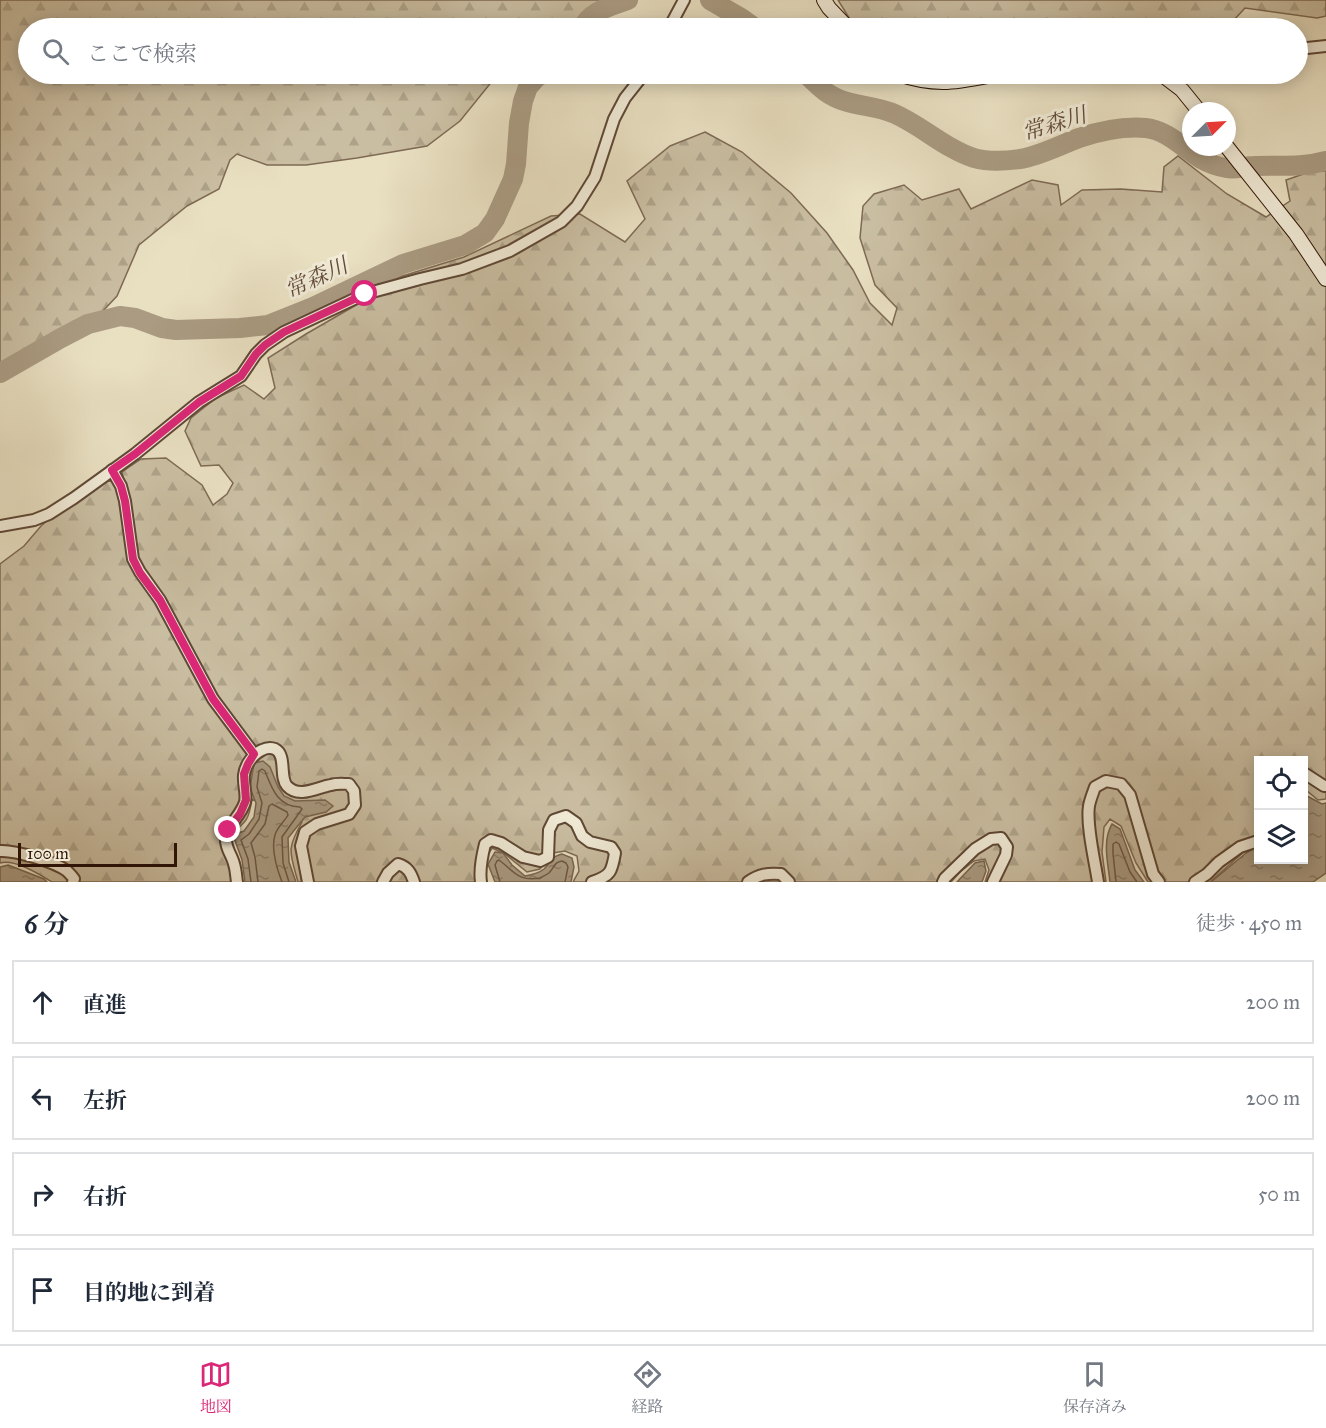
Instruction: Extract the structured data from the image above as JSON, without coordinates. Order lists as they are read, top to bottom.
{
  "water": ["常森川"],
  "scale_bar": "100 m",
  "north": "top right",
  "page": {
    "search": "ここで検索",
    "scale": "100 m",
    "heading": ["6 分", "徒歩 · 450 m"],
    "list": [
      ["直進", "200 m"],
      ["左折", "200 m"],
      ["右折", "50 m"],
      "目的地に到着"
    ],
    "nav": ["地図", "経路", "保存済み"]
  }
}
